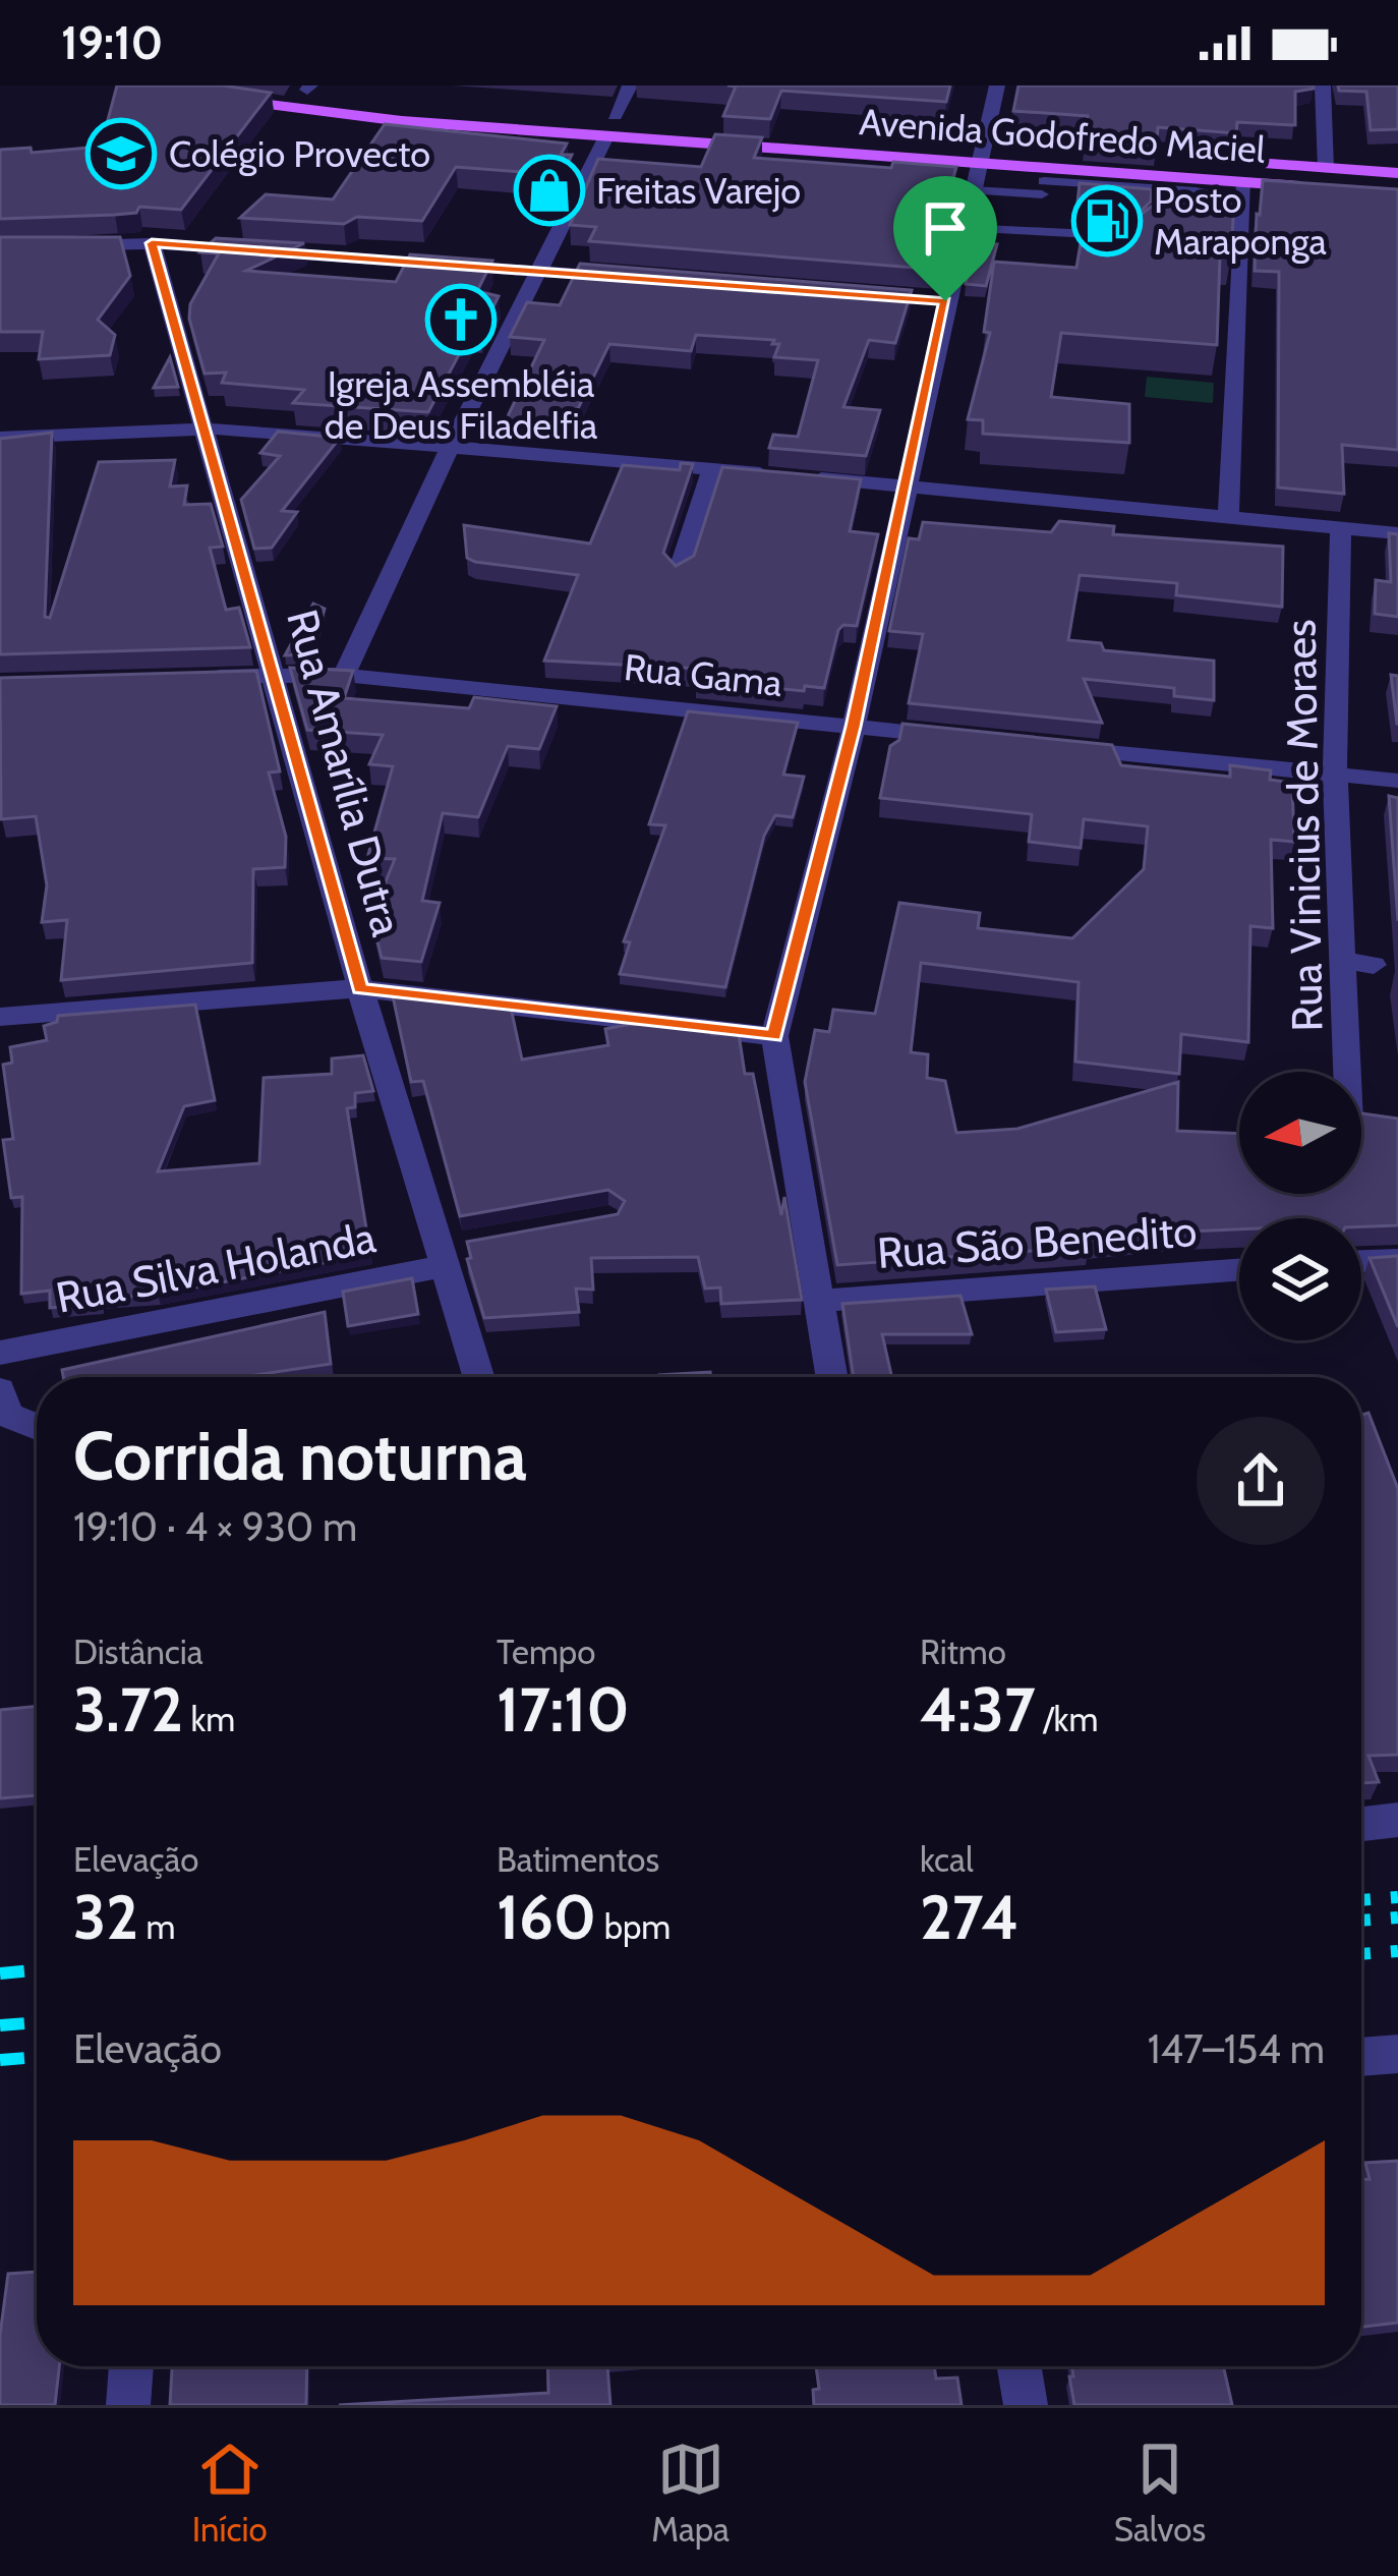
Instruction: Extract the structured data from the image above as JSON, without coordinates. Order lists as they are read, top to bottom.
{
  "streets": {
    "main road": ["Avenida Godofredo Maciel"],
    "street": [
      "Rua Gama",
      "Rua Amarília Dutra",
      "Rua Vinicius de Moraes",
      "Rua São Benedito",
      "Rua Silva Holanda"
    ]
  },
  "crossings": [
    ["Rua Gama", "Rua Amarília Dutra"],
    ["Rua Amarília Dutra", "Rua Silva Holanda"]
  ],
  "places": {
    "school or university": ["Colégio Provecto"],
    "shop": ["Freitas Varejo"],
    "fuel station": ["Posto Maraponga"],
    "church": ["Igreja Assembléia de Deus Filadelfia"]
  },
  "north": "left",
  "page": {
    "status": "19:10",
    "heading": ["Corrida noturna", "19:10 · 4 × 930 m"],
    "stats": [
      ["Distância", "3.72 km"],
      ["Tempo", "17:10"],
      ["Ritmo", "4:37 /km"],
      ["Elevação", "32 m"],
      ["Batimentos", "160 bpm"],
      ["kcal", "274"]
    ],
    "chart": ["Elevação", "147–154 m"],
    "tabs": ["Início", "Mapa", "Salvos"]
  }
}
